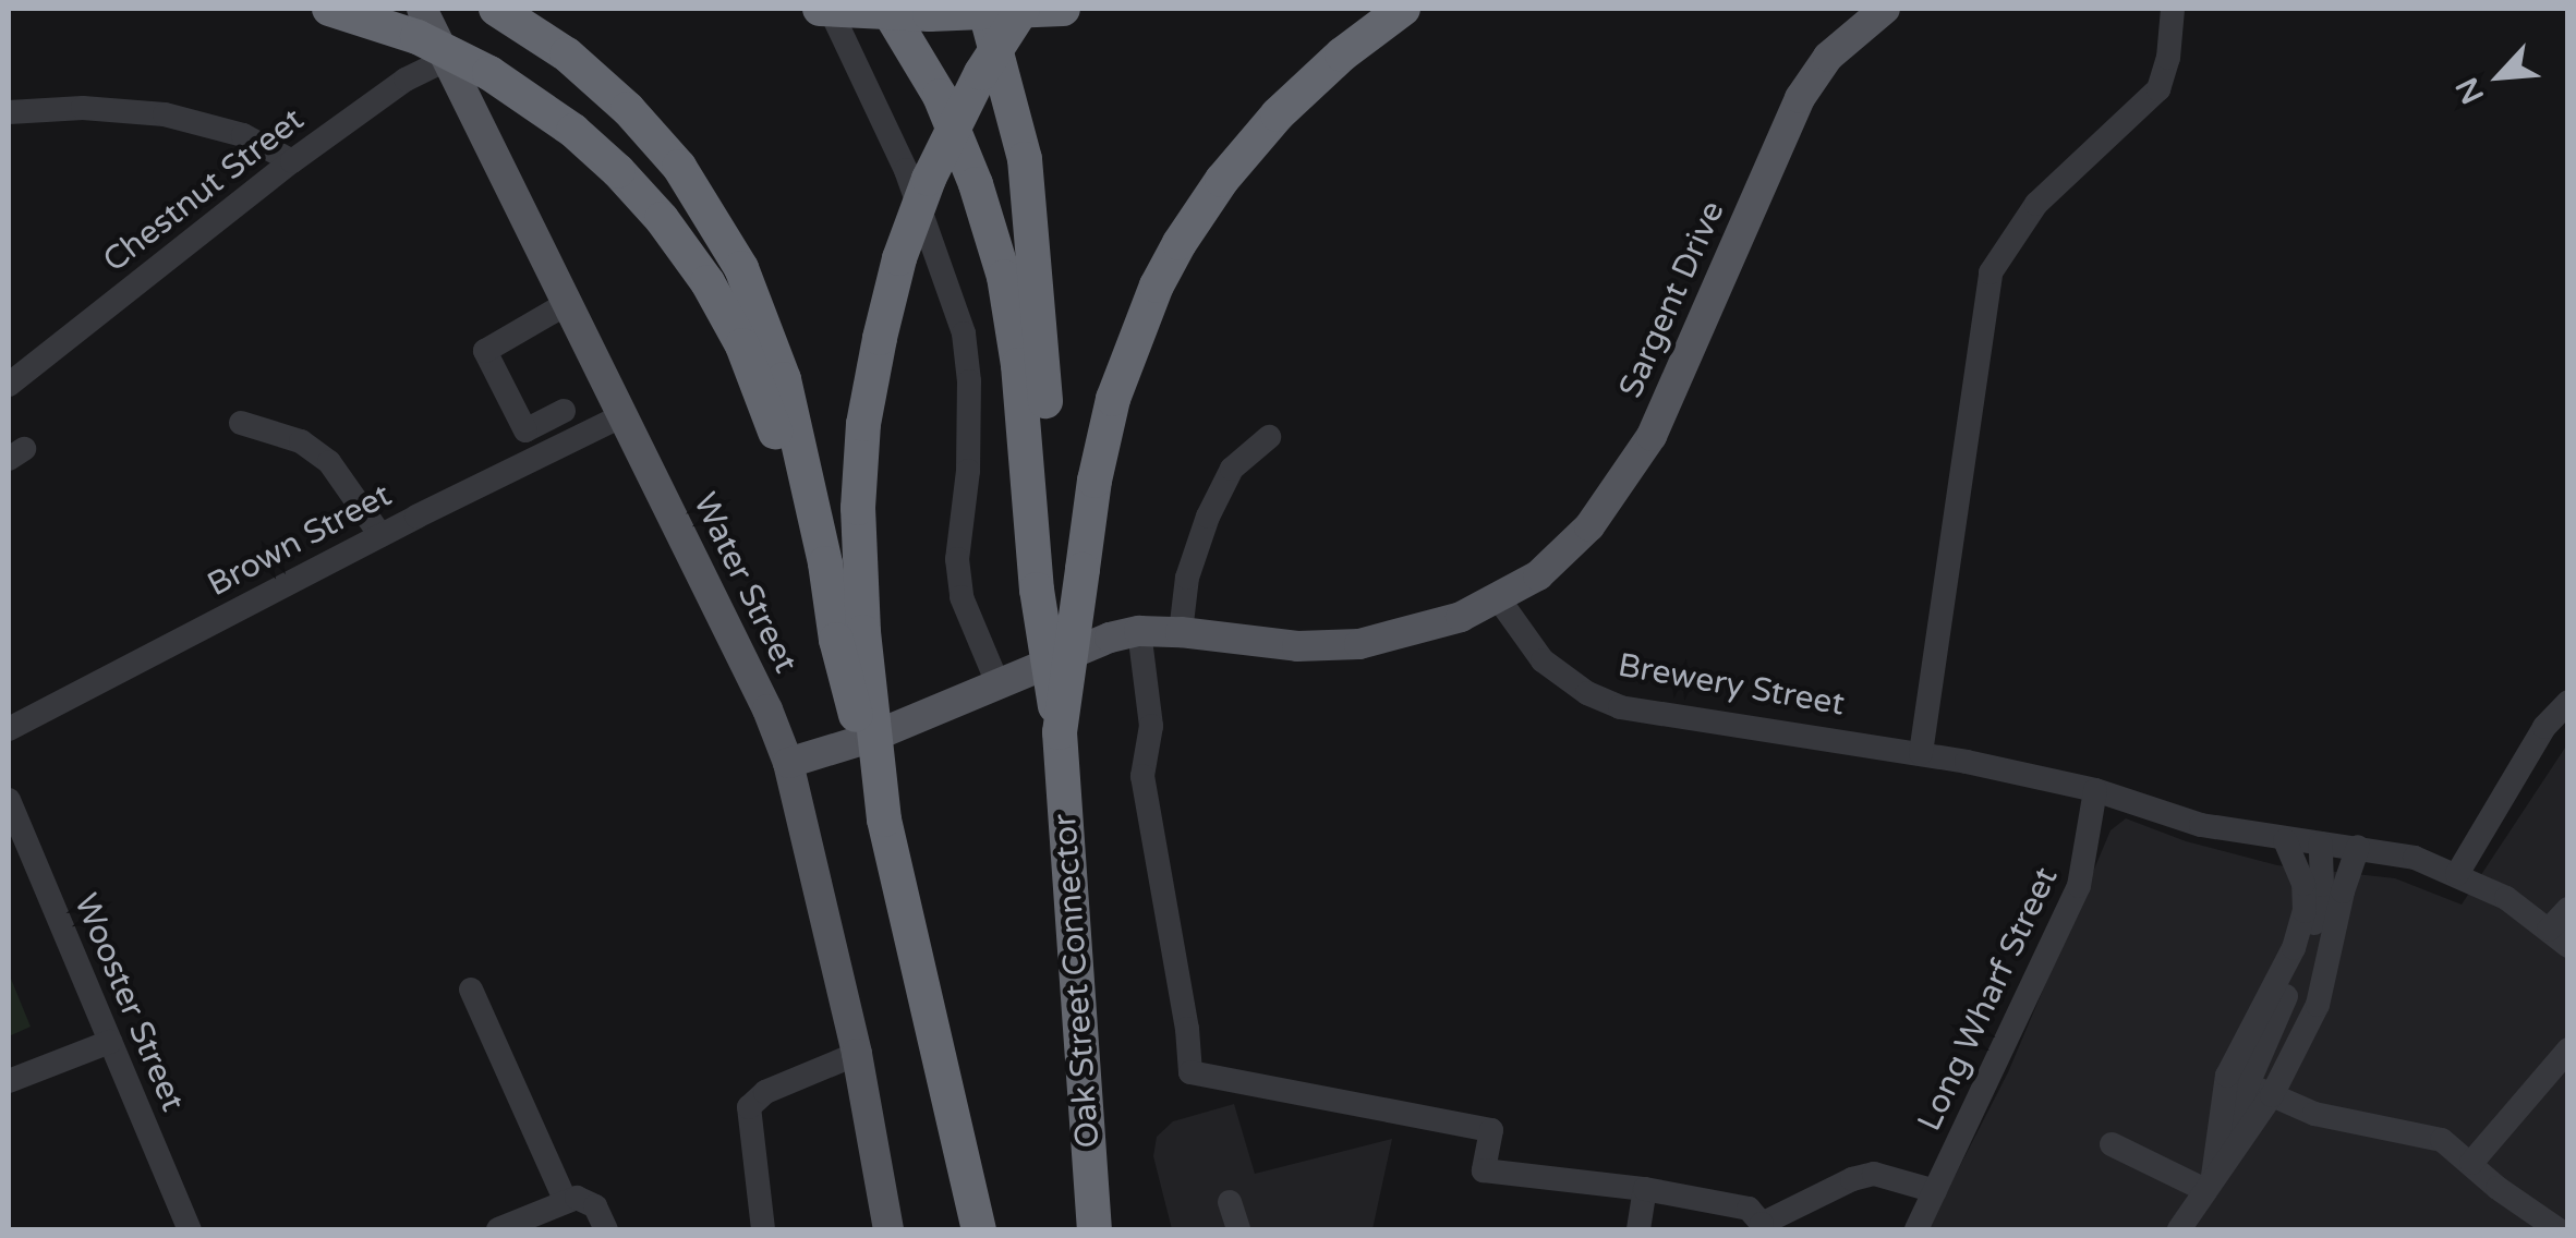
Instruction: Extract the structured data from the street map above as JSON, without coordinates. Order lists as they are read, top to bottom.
{
  "streets": {
    "highway": ["Oak Street Connector"],
    "main road": ["Sargent Drive", "Water Street"],
    "street": [
      "Chestnut Street",
      "Brown Street",
      "Brewery Street",
      "Long Wharf Street",
      "Wooster Street"
    ]
  },
  "crossings": [
    ["Chestnut Street", "Water Street"],
    ["Sargent Drive", "Brewery Street"],
    ["Brown Street", "Water Street"],
    ["Brewery Street", "Long Wharf Street"]
  ],
  "north": "bottom left"
}
